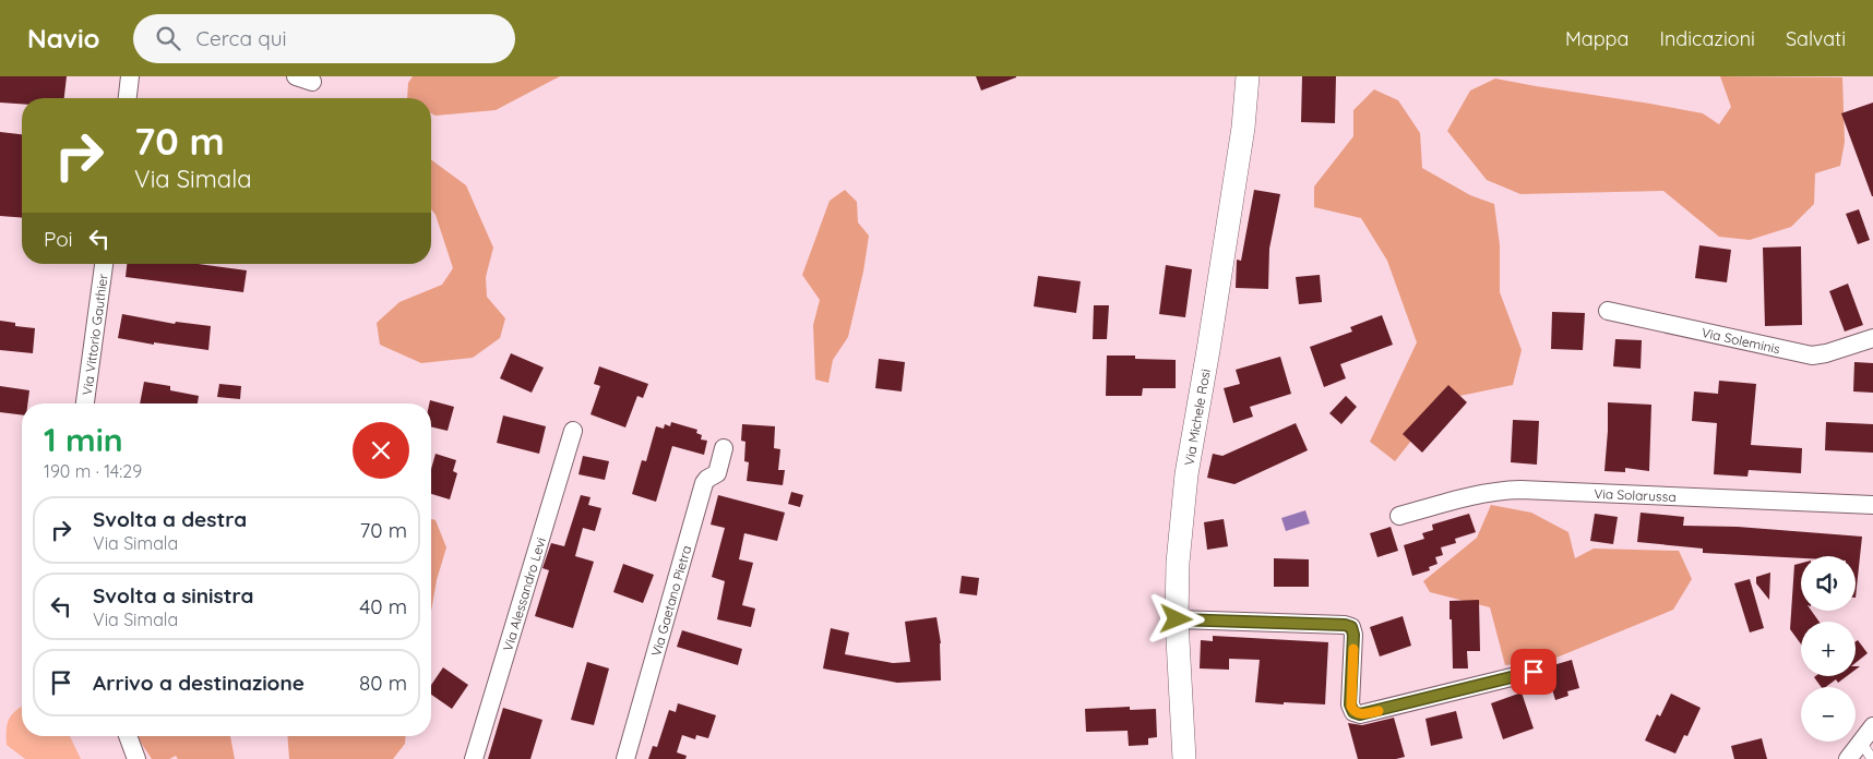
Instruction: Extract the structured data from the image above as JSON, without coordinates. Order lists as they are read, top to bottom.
{
  "streets": {
    "street": [
      "Via Vittorio Gauthier",
      "Via Soleminis",
      "Via Michele Rosi",
      "Via Solarussa",
      "Via Alessandro Levi",
      "Via Gaetano Pietra"
    ]
  },
  "page": {
    "header": "Navio",
    "search": "Cerca qui",
    "nav": ["Mappa", "Indicazioni", "Salvati"],
    "turn": ["70 m", "Via Simala"],
    "then": "Poi",
    "heading": ["1 min", "190 m · 14:29"],
    "list": [
      {
        "name": "Svolta a destra",
        "note": "Via Simala",
        "value": "70 m"
      },
      {
        "name": "Svolta a sinistra",
        "note": "Via Simala",
        "value": "40 m"
      },
      {
        "name": "Arrivo a destinazione",
        "value": "80 m"
      }
    ],
    "map_buttons": ["+", "−"]
  }
}
